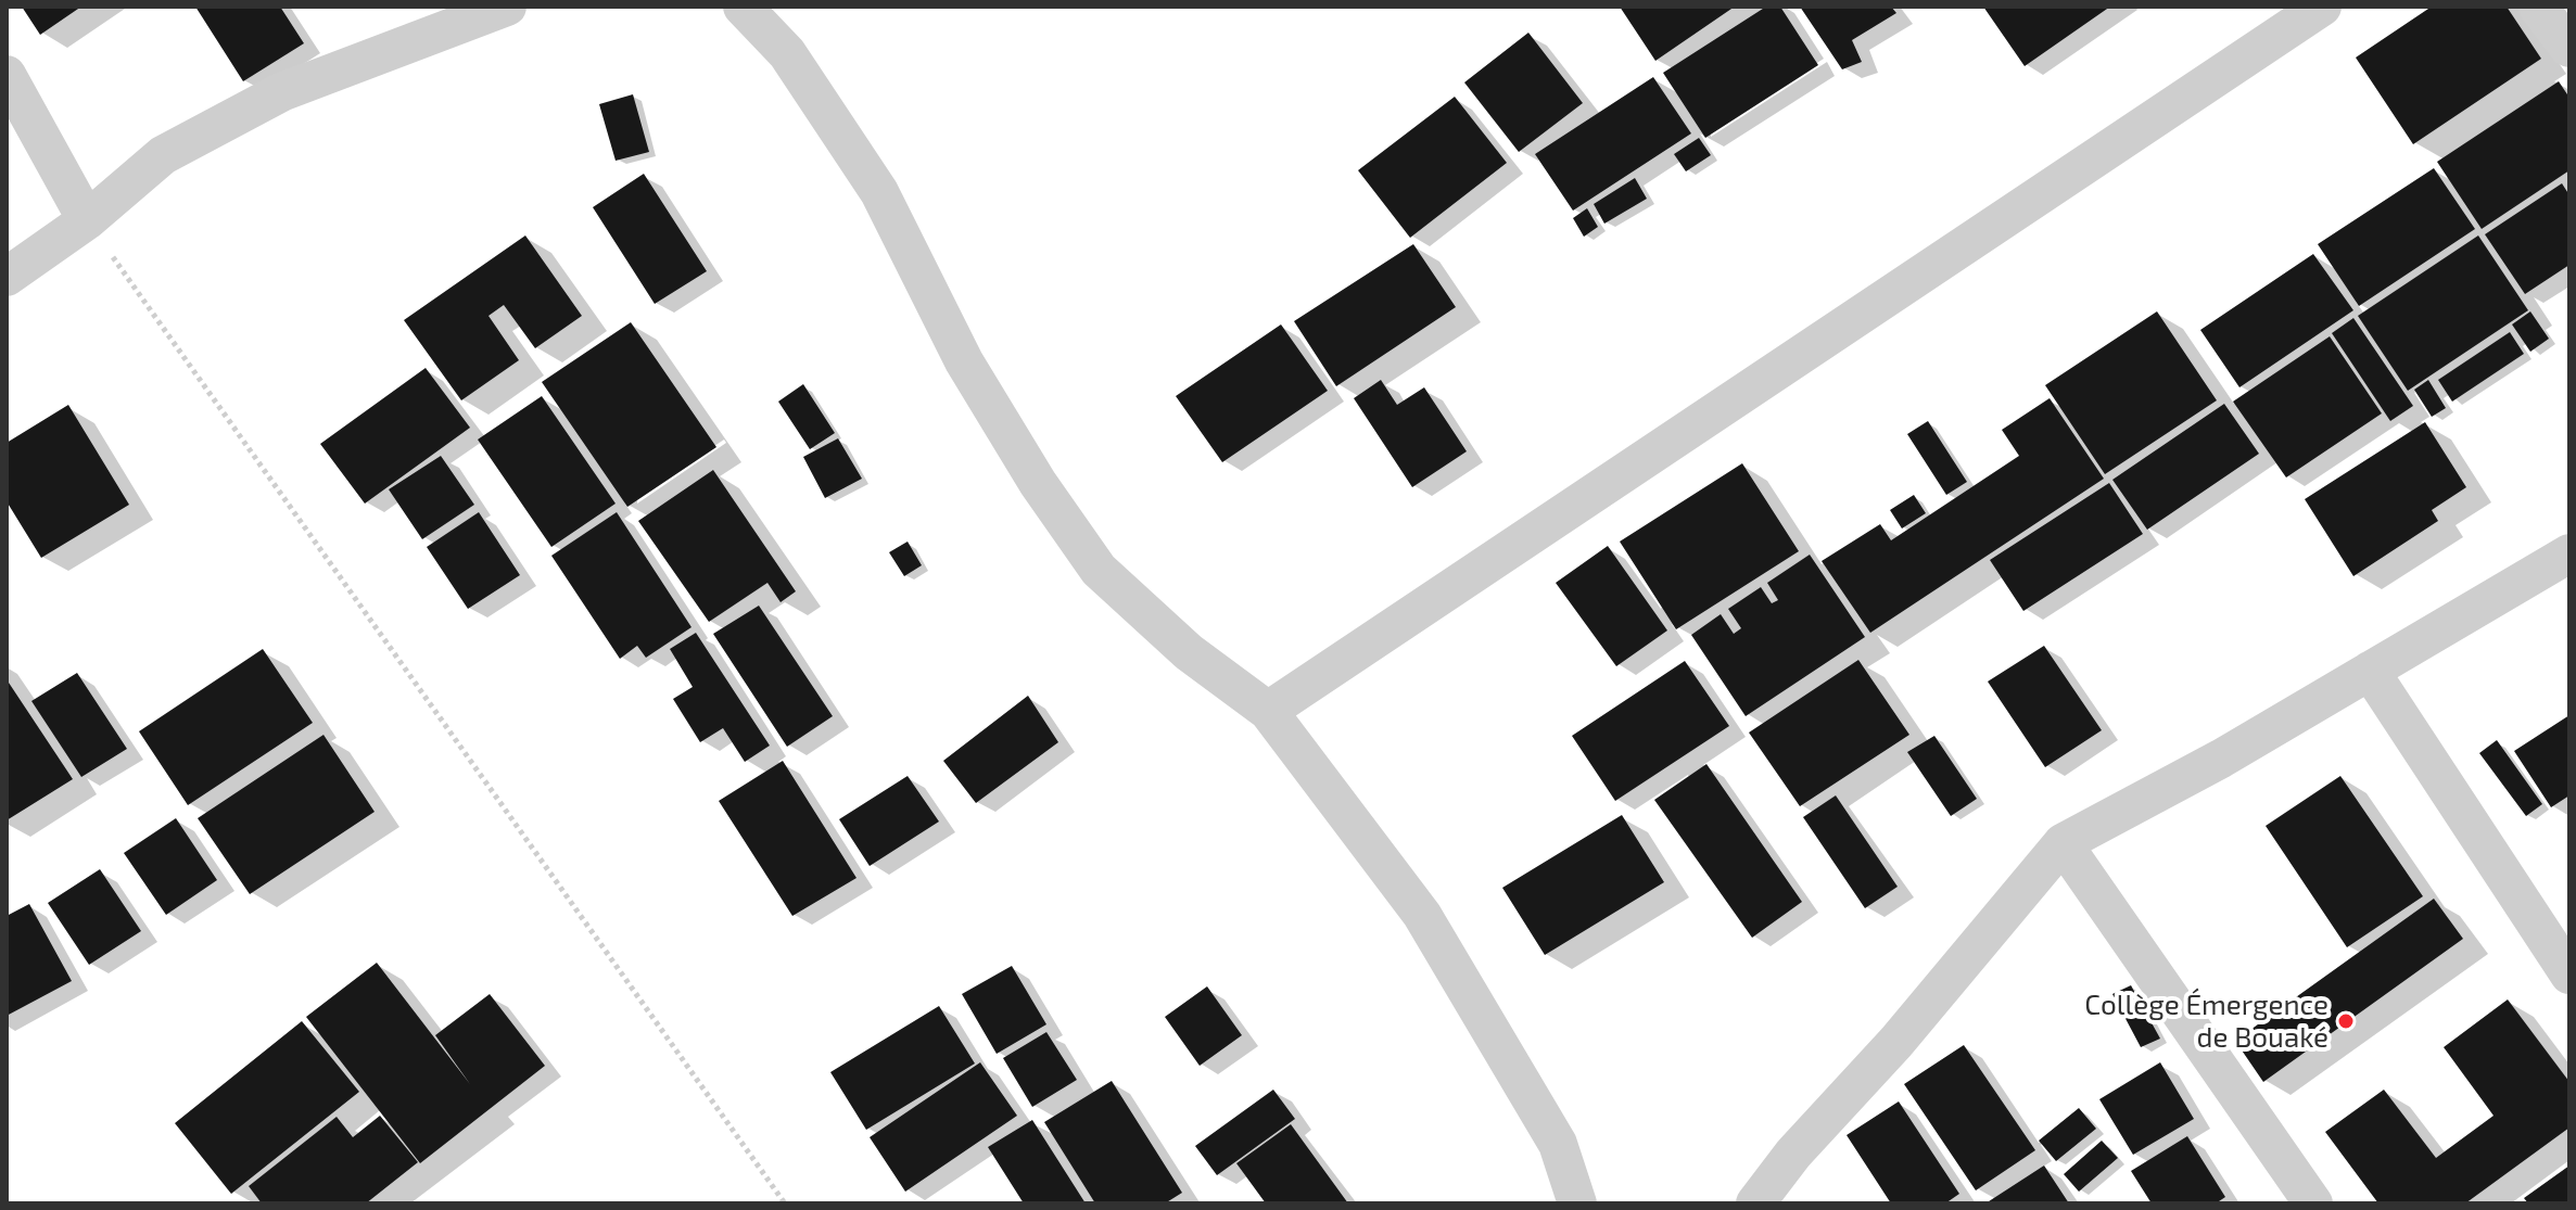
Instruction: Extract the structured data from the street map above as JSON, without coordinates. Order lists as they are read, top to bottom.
{
  "places": ["Collège Émergence de Bouaké"]
}
